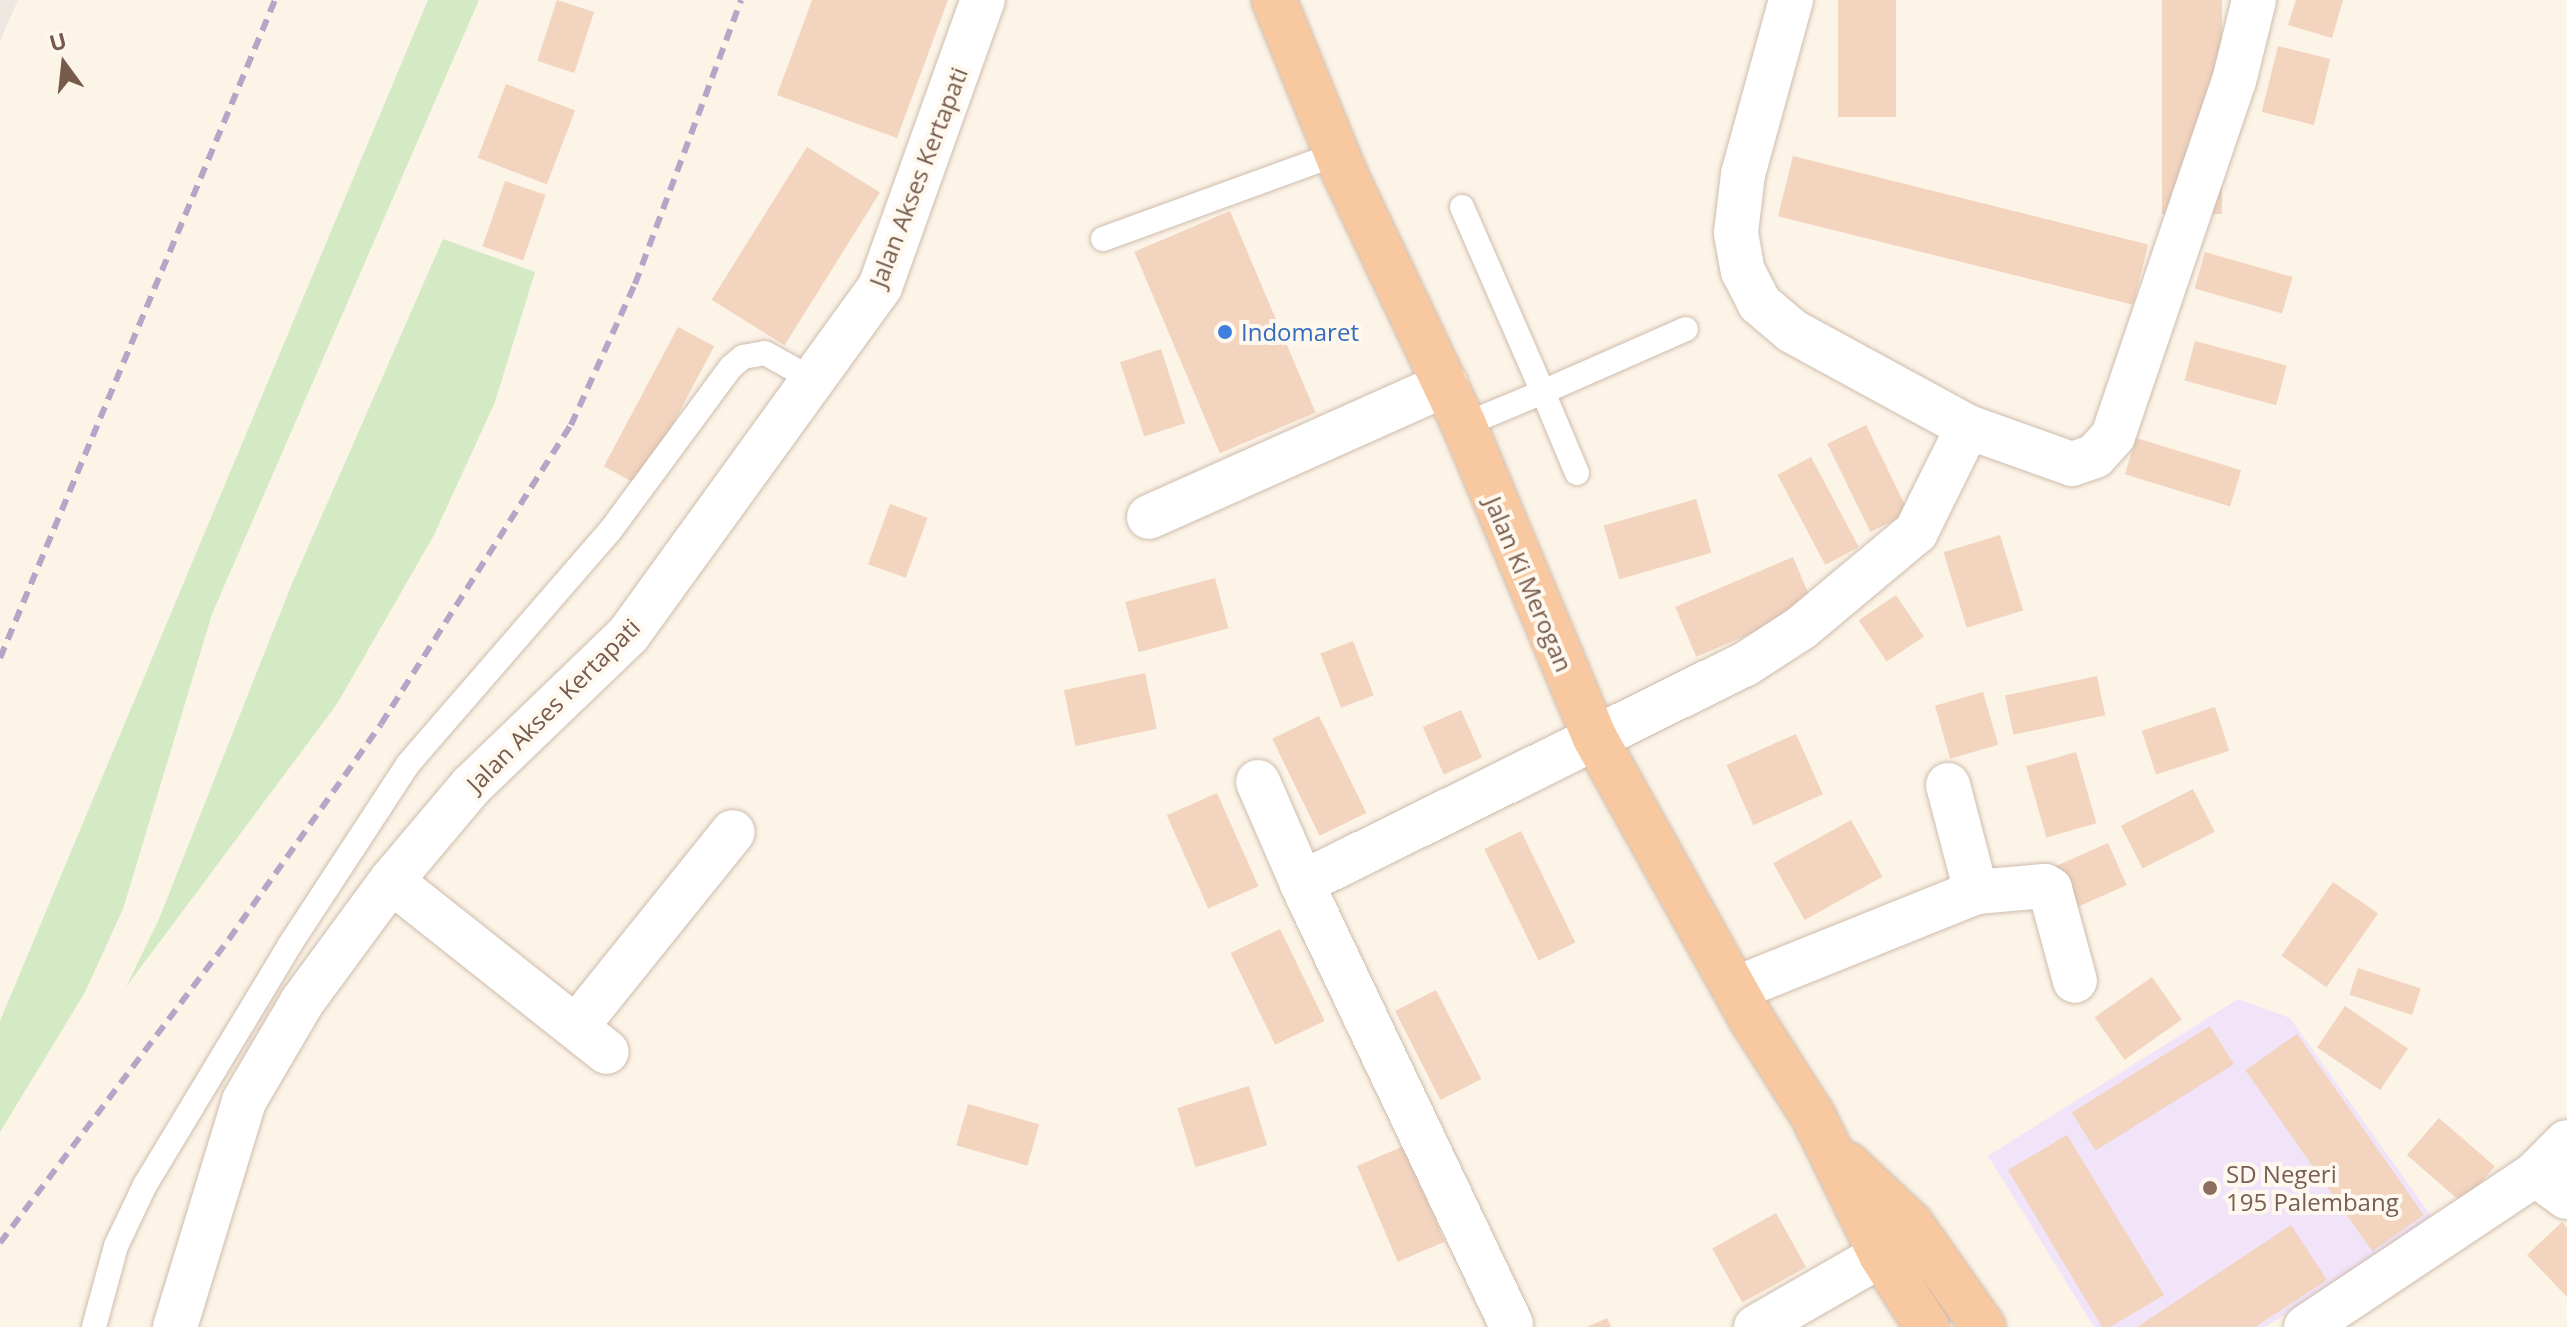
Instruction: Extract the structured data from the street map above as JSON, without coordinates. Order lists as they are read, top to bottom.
{
  "streets": {
    "highway": ["Jalan Ki Merogan"],
    "street": ["Jalan Akses Kertapati"]
  },
  "places": ["Indomaret", "SD Negeri 195 Palembang"],
  "north": "top"
}
